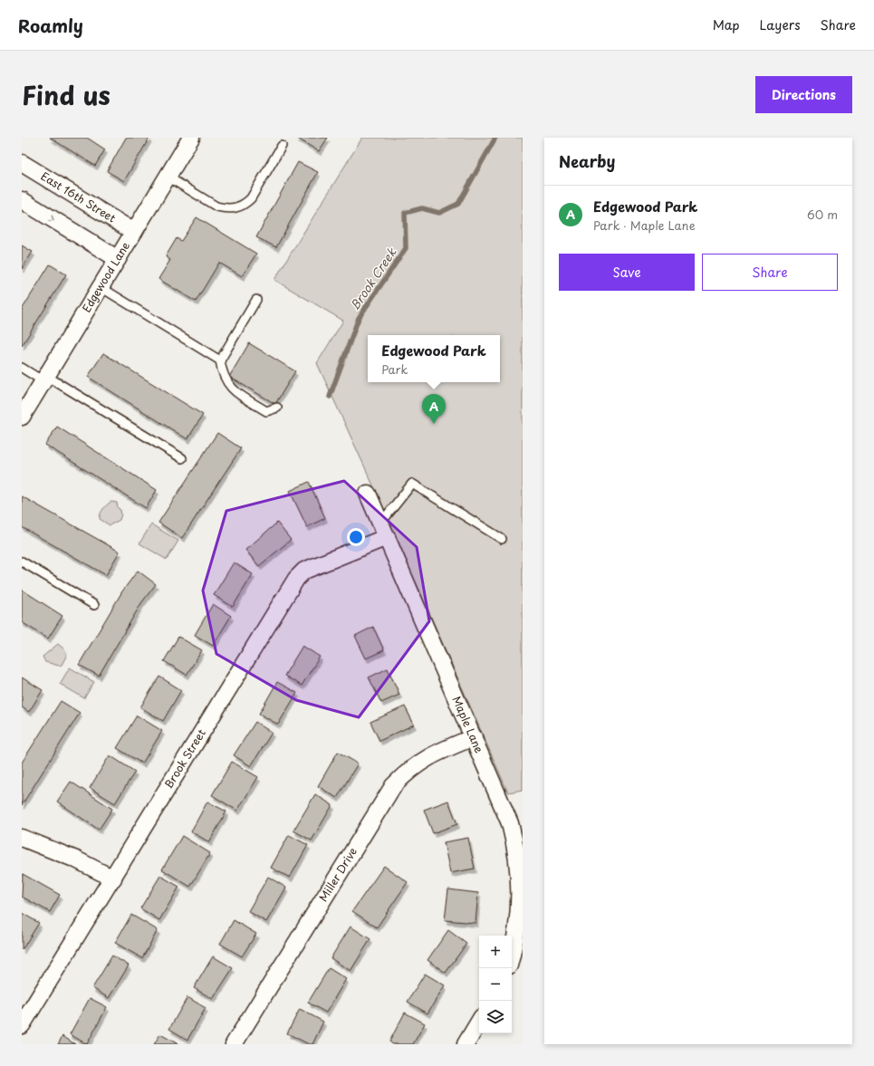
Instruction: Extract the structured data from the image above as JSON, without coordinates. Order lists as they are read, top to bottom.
{
  "streets": {
    "street": [
      "East 16th Street",
      "Edgewood Lane",
      "Maple Lane",
      "Brook Street",
      "Miller Drive"
    ]
  },
  "crossings": [
    ["East 16th Street", "Edgewood Lane"],
    ["Maple Lane", "Brook Street"],
    ["Maple Lane", "Miller Drive"]
  ],
  "water": ["Brook Creek"],
  "page": {
    "header": "Roamly",
    "nav": ["Map", "Layers", "Share"],
    "title": "Find us",
    "buttons": [
      "Directions",
      ["Save", "Share"]
    ],
    "heading": "Nearby",
    "list": [
      {
        "mark": "A",
        "name": "Edgewood Park",
        "note": "Park · Maple Lane",
        "value": "60 m"
      }
    ],
    "popup": ["Edgewood Park", "Park"],
    "pins": "A",
    "map_buttons": ["+", "−"]
  }
}
